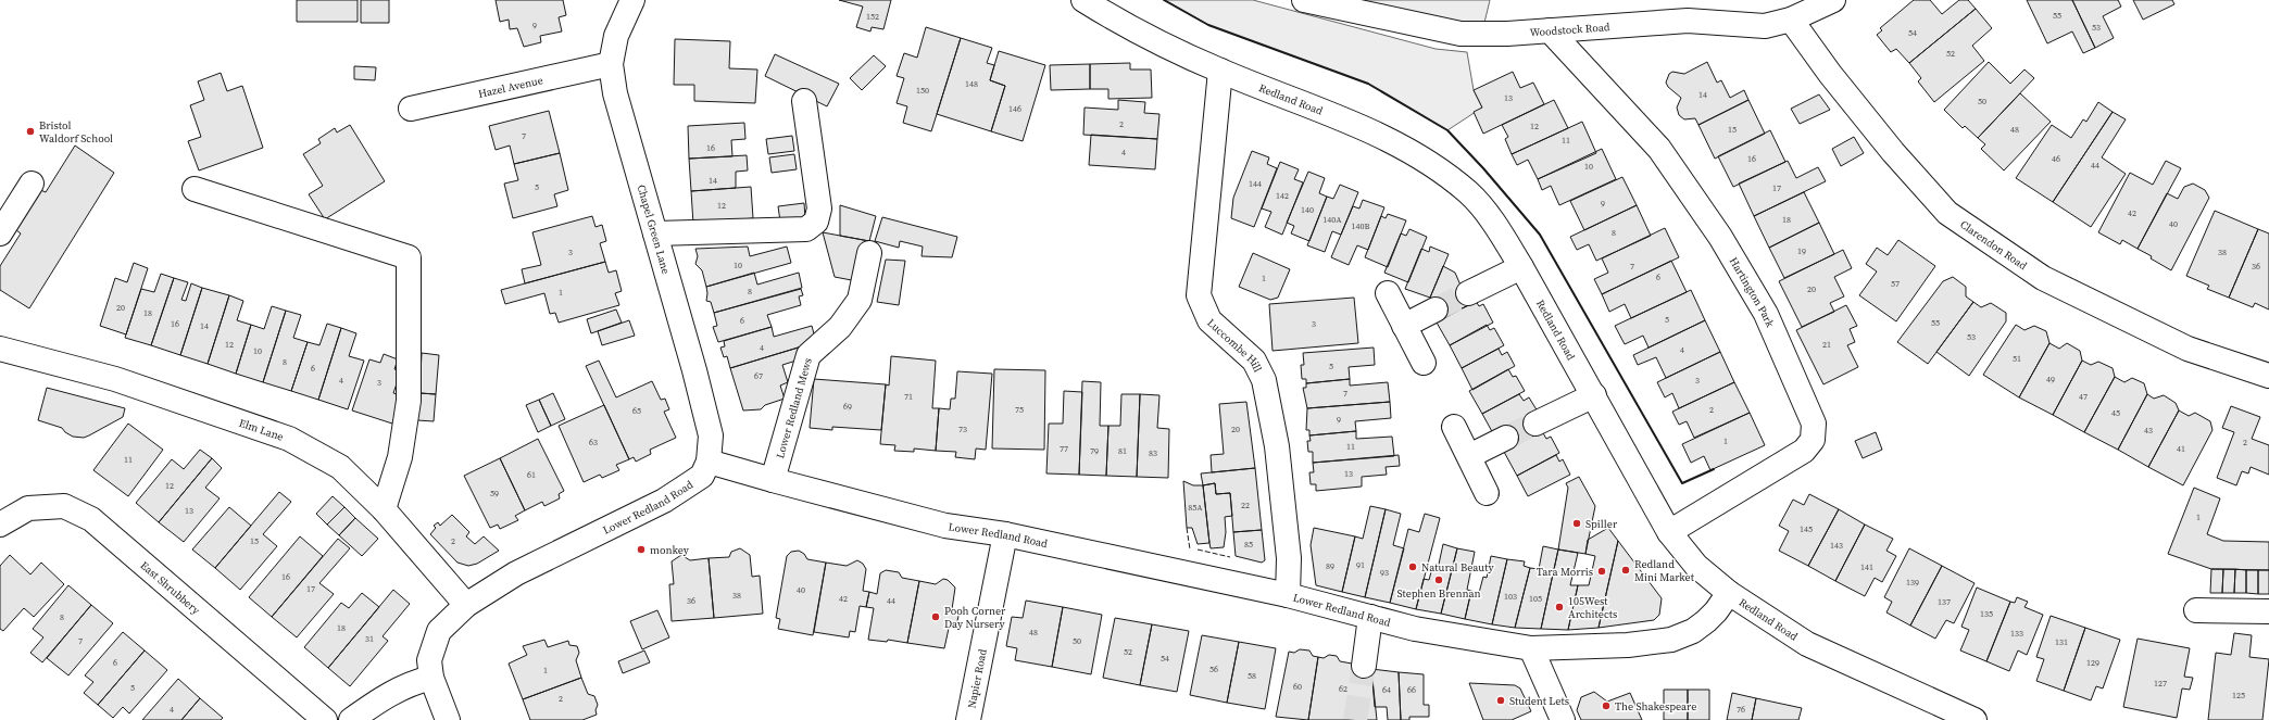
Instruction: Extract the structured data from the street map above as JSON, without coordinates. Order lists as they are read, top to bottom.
{
  "streets": {
    "street": [
      "Woodstock Road",
      "Hazel Avenue",
      "Redland Road",
      "Chapel Green Lane",
      "Clarendon Road",
      "Hartington Park",
      "Luccombe Hill",
      "Lower Redland Mews",
      "Elm Lane",
      "Lower Redland Road",
      "East Shrubbery",
      "Napier Road"
    ]
  },
  "crossings": [
    ["Woodstock Road", "Clarendon Road"],
    ["Woodstock Road", "Hartington Park"],
    ["Hazel Avenue", "Chapel Green Lane"],
    ["Redland Road", "Hartington Park"],
    ["Redland Road", "Luccombe Hill"],
    ["Redland Road", "Lower Redland Road"],
    ["Chapel Green Lane", "Lower Redland Road"],
    ["Luccombe Hill", "Lower Redland Road"],
    ["Lower Redland Mews", "Lower Redland Road"],
    ["Elm Lane", "Lower Redland Road"],
    ["Lower Redland Road", "Napier Road"]
  ],
  "places": [
    "Bristol Waldorf School",
    "Spiller",
    "monkey",
    "Natural Beauty",
    "Redland Mini Market",
    "Tara Morris",
    "Stephen Brennan",
    "105West Architects",
    "Pooh Corner Day Nursery",
    "Student Lets",
    "The Shakespeare"
  ],
  "house_numbers": [
    "55",
    "152",
    "9",
    "53",
    "54",
    "52",
    "148",
    "150",
    "14",
    "13",
    "50",
    "146",
    "2",
    "12",
    "15",
    "48",
    "7",
    "11",
    "16",
    "4",
    "16",
    "46",
    "44",
    "10",
    "14",
    "144",
    "5",
    "17",
    "142",
    "9",
    "12",
    "140",
    "42",
    "140A",
    "18",
    "40",
    "140B",
    "8",
    "19",
    "3",
    "38",
    "10",
    "7",
    "36",
    "6",
    "1",
    "57",
    "20",
    "8",
    "1",
    "20",
    "18",
    "5",
    "6",
    "55",
    "16",
    "3",
    "14",
    "53",
    "12",
    "21",
    "4",
    "4",
    "10",
    "51",
    "8",
    "5",
    "6",
    "67",
    "49",
    "4",
    "3",
    "3",
    "7",
    "71",
    "47",
    "69",
    "75",
    "2",
    "65",
    "45",
    "9",
    "73",
    "20",
    "43",
    "1",
    "63",
    "2",
    "11",
    "77",
    "41",
    "79",
    "81",
    "83",
    "11",
    "13",
    "61",
    "12",
    "59",
    "22",
    "85A",
    "13",
    "1",
    "145",
    "15",
    "2",
    "85",
    "143",
    "91",
    "89",
    "141",
    "93",
    "16",
    "139",
    "17",
    "40",
    "38",
    "103",
    "42",
    "105",
    "36",
    "44",
    "137",
    "135",
    "8",
    "18",
    "48",
    "133",
    "31",
    "7",
    "50",
    "131",
    "52",
    "54",
    "6",
    "129",
    "56",
    "1",
    "58",
    "127",
    "60",
    "5",
    "62",
    "64",
    "66",
    "125",
    "2",
    "4",
    "76"
  ]
}
